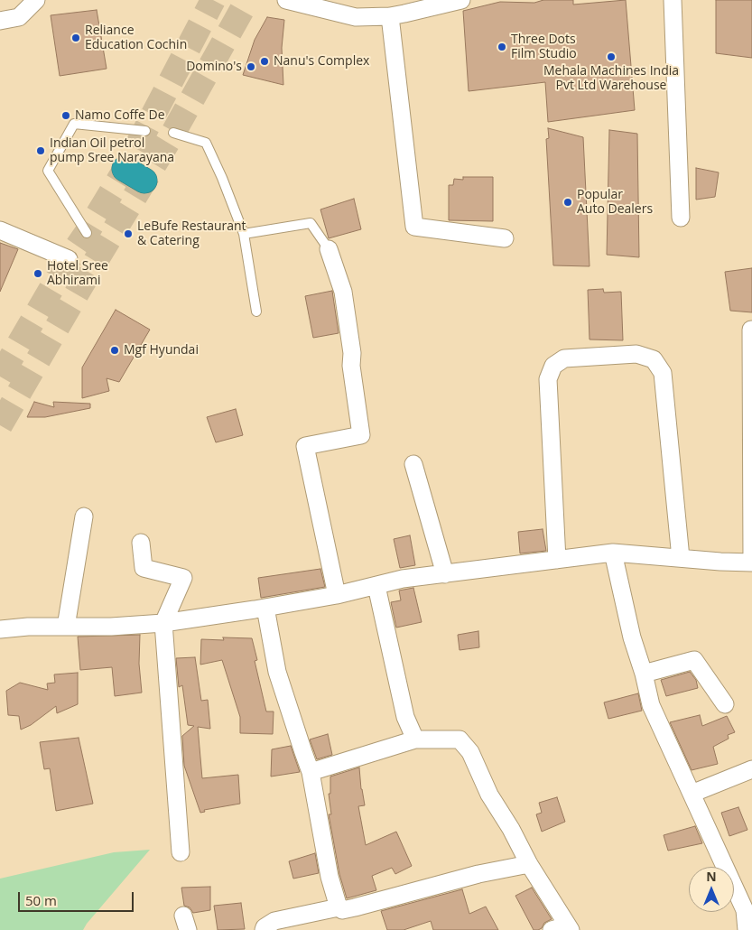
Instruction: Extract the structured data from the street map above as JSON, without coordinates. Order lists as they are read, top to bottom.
{
  "places": [
    "Reliance Education Cochin",
    "Three Dots Film Studio",
    "Mehala Machines India Pvt Ltd Warehouse",
    "Nanu's Complex",
    "Domino's",
    "Namo Coffe De",
    "Indian Oil petrol pump Sree Narayana",
    "Popular Auto Dealers",
    "LeBufe Restaurant & Catering",
    "Hotel Sree Abhirami",
    "Mgf Hyundai"
  ],
  "scale_bar": "50 m",
  "north": "top"
}
